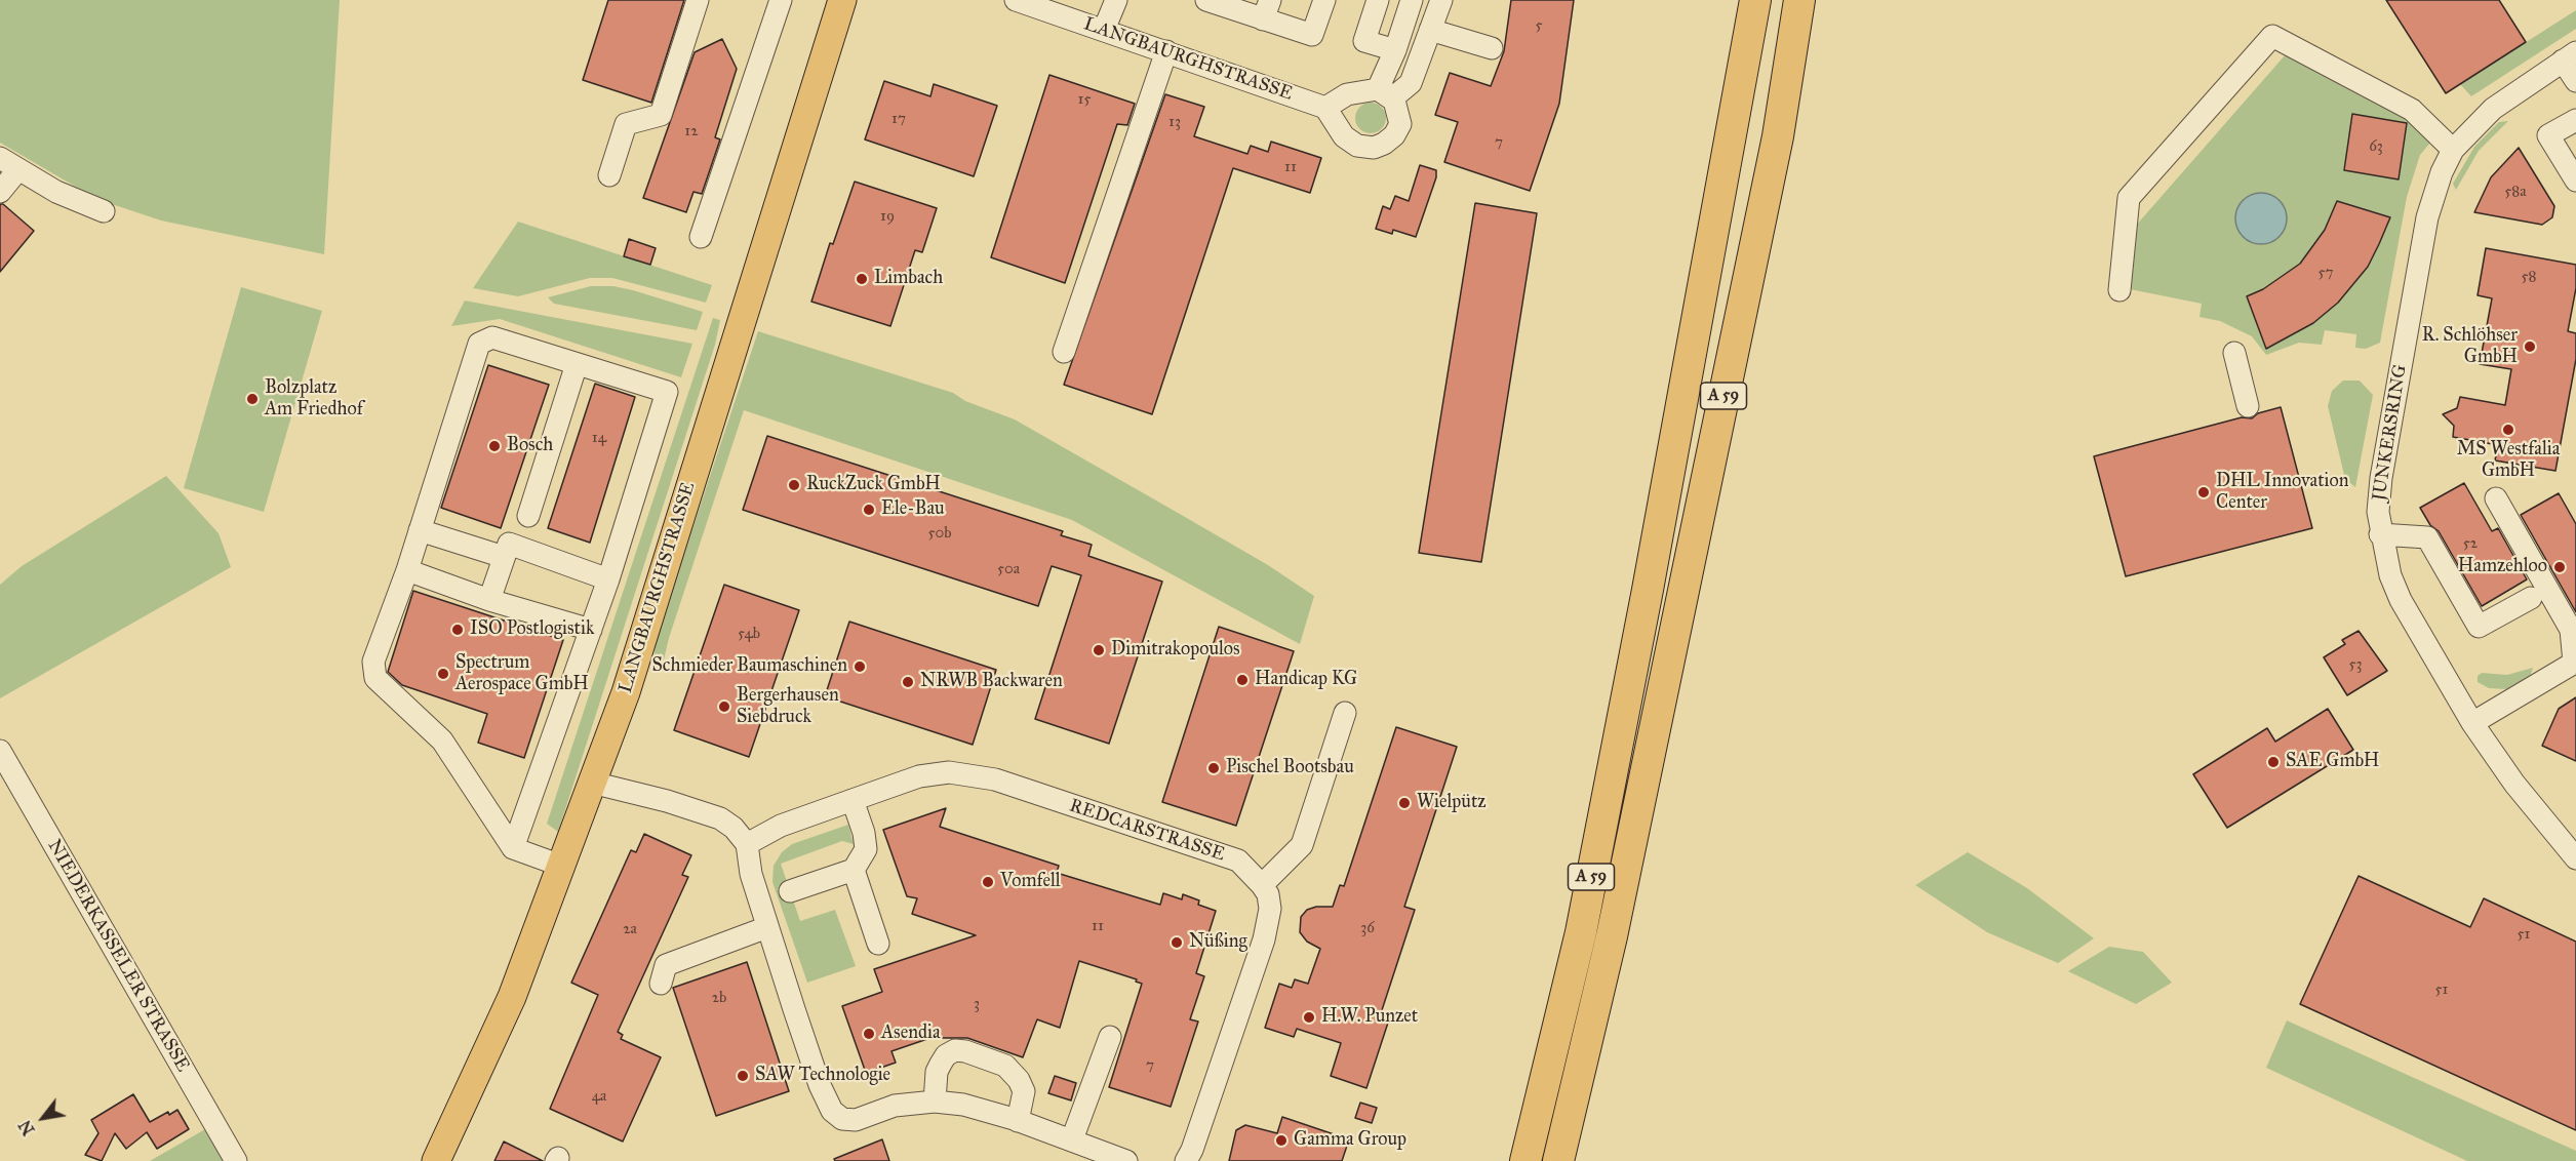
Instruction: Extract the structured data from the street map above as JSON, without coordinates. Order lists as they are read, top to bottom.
{
  "streets": {
    "highway": ["A 59"],
    "main road": ["LANGBAURGHSTRASSE"],
    "street": ["JUNKERSRING", "REDCARSTRASSE", "NIEDERKASSELER STRASSE"]
  },
  "places": [
    "Limbach",
    "R. Schlöhser GmbH",
    "Bolzplatz Am Friedhof",
    "MS Westfalia GmbH",
    "Bosch",
    "RuckZuck GmbH",
    "DHL Innovation Center",
    "Ele-Bau",
    "Hamzehloo",
    "ISO Postlogistik",
    "Dimitrakopoulos",
    "Schmieder Baumaschinen",
    "Spectrum Aerospace GmbH",
    "Handicap KG",
    "NRWB Backwaren",
    "Bergerhausen Siebdruck",
    "SAE GmbH",
    "Pischel Bootsbau",
    "Wielpütz",
    "Vomfell",
    "Nüßing",
    "H.W. Punzet",
    "Asendia",
    "SAW Technologie",
    "Gamma Group"
  ],
  "house_numbers": [
    "5",
    "15",
    "17",
    "13",
    "12",
    "7",
    "63",
    "11",
    "58a",
    "19",
    "57",
    "58",
    "14",
    "50b",
    "52",
    "50a",
    "54b",
    "53",
    "11",
    "36",
    "2a",
    "51",
    "51",
    "2b",
    "3",
    "7",
    "4a"
  ],
  "north": "bottom left"
}
